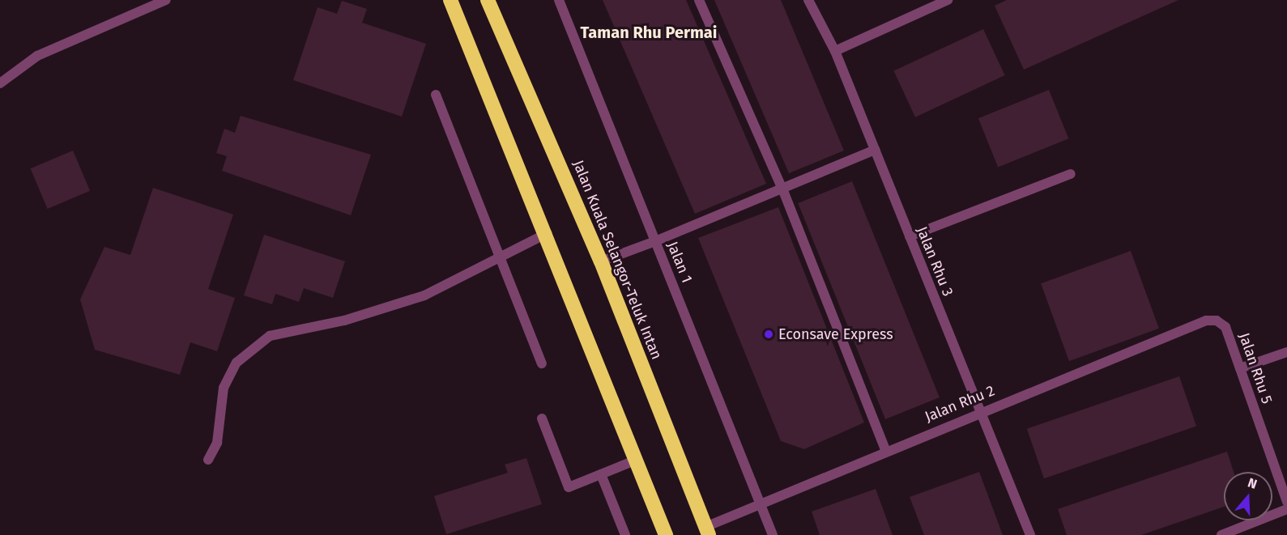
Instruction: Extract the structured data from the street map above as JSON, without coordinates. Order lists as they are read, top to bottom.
{
  "streets": {
    "highway": ["Jalan Kuala Selangor-Teluk Intan"],
    "street": [
      "Jalan Rhu 3",
      "Jalan 1",
      "Jalan Rhu 5",
      "Jalan Rhu 2"
    ]
  },
  "crossings": [
    ["Jalan Kuala Selangor-Teluk Intan", "Jalan Rhu 2"],
    ["Jalan Rhu 3", "Jalan Rhu 2"],
    ["Jalan 1", "Jalan Rhu 2"],
    ["Jalan Rhu 5", "Jalan Rhu 2"]
  ],
  "districts": ["Taman Rhu Permai"],
  "places": ["Econsave Express"],
  "north": "top"
}
